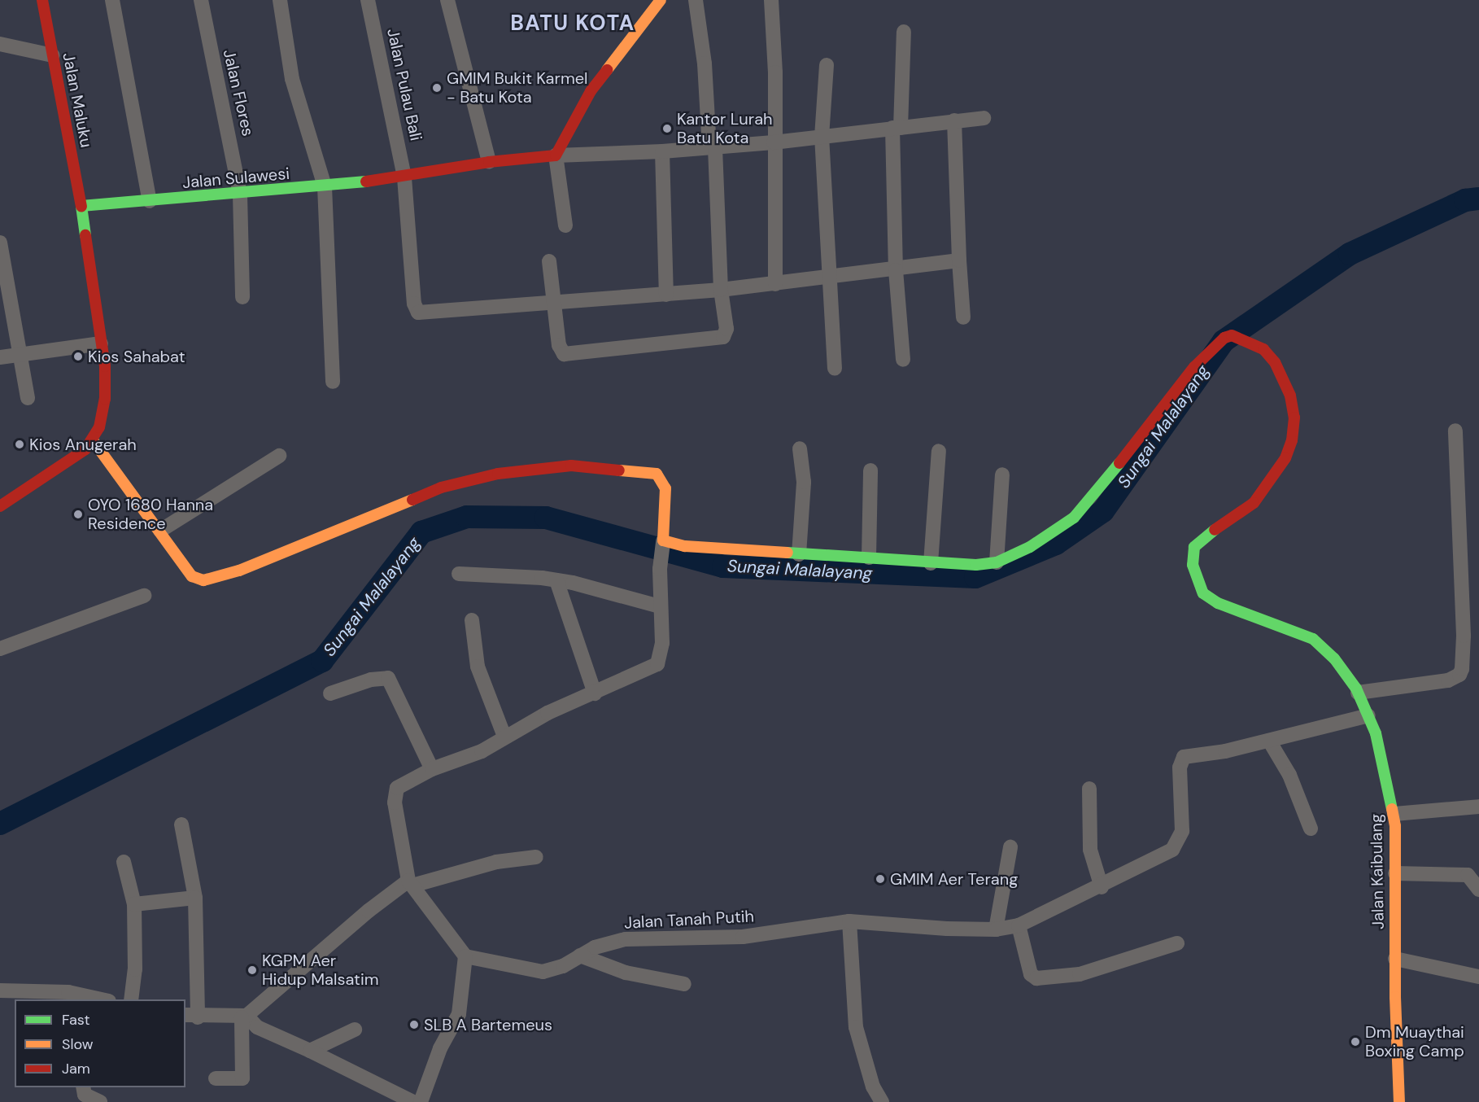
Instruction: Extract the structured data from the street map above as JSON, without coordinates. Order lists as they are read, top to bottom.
{
  "streets": {
    "street": [
      "Jalan Pulau Bali",
      "Jalan Flores",
      "Jalan Maluku",
      "Jalan Sulawesi",
      "Jalan Kaibulang",
      "Jalan Tanah Putih"
    ]
  },
  "crossings": [
    ["Jalan Pulau Bali", "Jalan Sulawesi"],
    ["Jalan Flores", "Jalan Sulawesi"],
    ["Jalan Maluku", "Jalan Sulawesi"]
  ],
  "districts": ["BATU KOTA"],
  "water": ["Sungai Malalayang"],
  "places": [
    "GMIM Bukit Karmel - Batu Kota",
    "Kantor Lurah Batu Kota",
    "Kios Sahabat",
    "Kios Anugerah",
    "OYO 1680 Hanna Residence",
    "GMIM Aer Terang",
    "KGPM Aer Hidup Malsatim",
    "SLB A Bartemeus",
    "Dm Muaythai Boxing Camp"
  ],
  "legend": ["Fast", "Slow", "Jam"]
}
